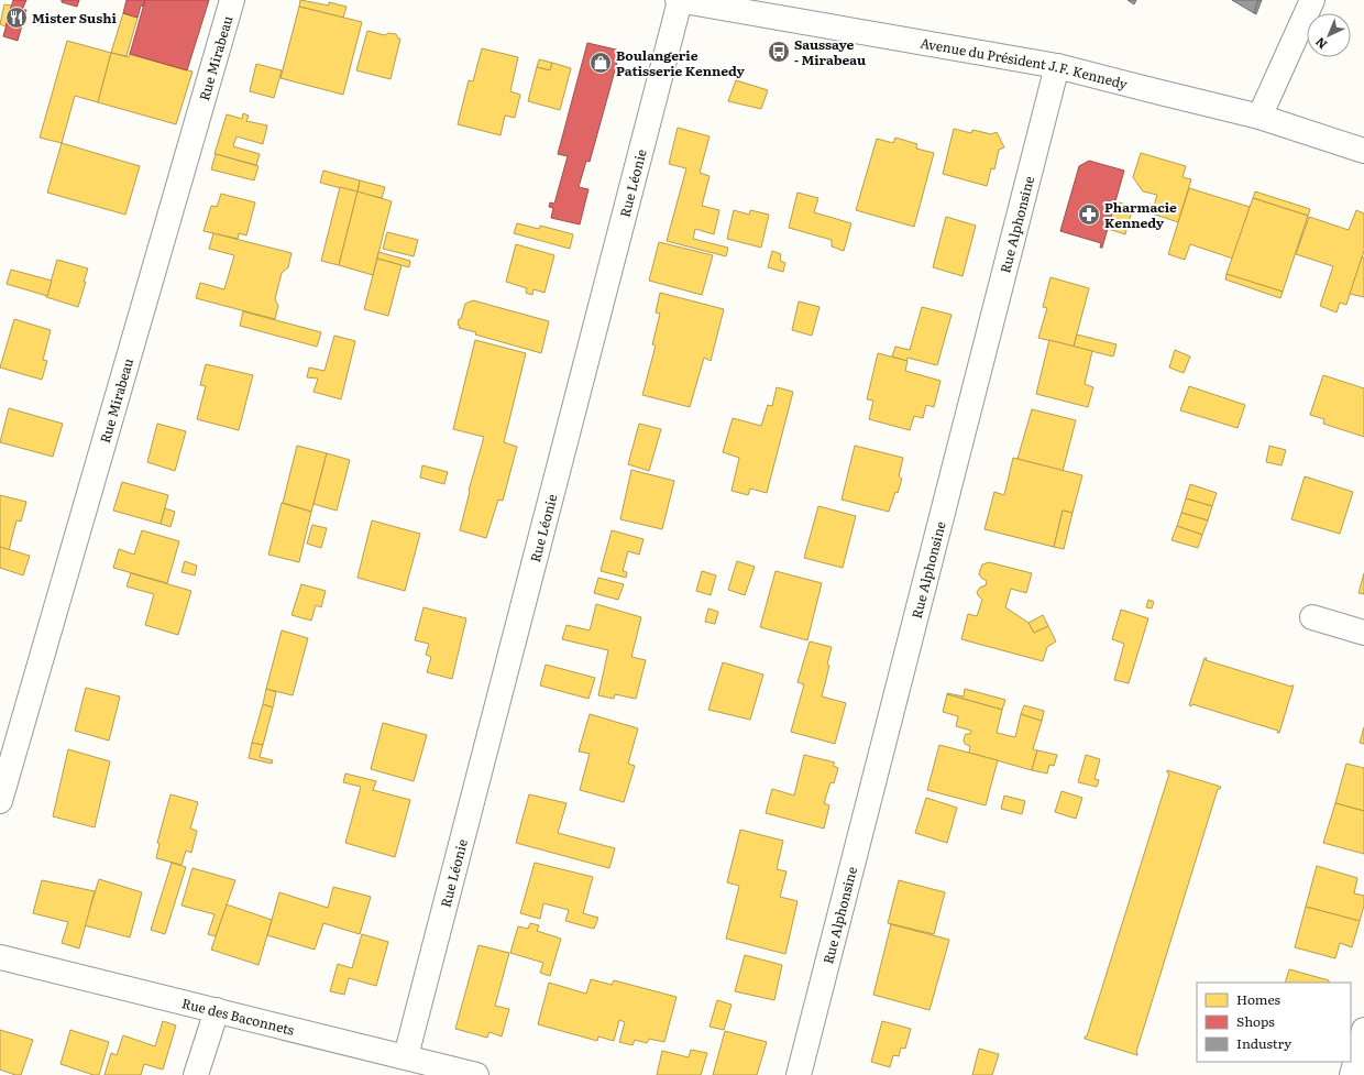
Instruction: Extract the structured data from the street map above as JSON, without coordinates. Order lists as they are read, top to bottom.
{
  "streets": {
    "street": [
      "Rue Mirabeau",
      "Avenue du Président J.F. Kennedy",
      "Rue Léonie",
      "Rue Alphonsine",
      "Rue des Baconnets"
    ]
  },
  "crossings": [
    ["Avenue du Président J.F. Kennedy", "Rue Léonie"],
    ["Avenue du Président J.F. Kennedy", "Rue Alphonsine"],
    ["Rue Léonie", "Rue des Baconnets"]
  ],
  "places": {
    "restaurant": ["Mister Sushi"],
    "bus stop": ["Saussaye - Mirabeau"],
    "shop": ["Boulangerie Patisserie Kennedy"],
    "pharmacy": ["Pharmacie Kennedy"]
  },
  "legend": ["Homes", "Shops", "Industry"],
  "north": "bottom left"
}
